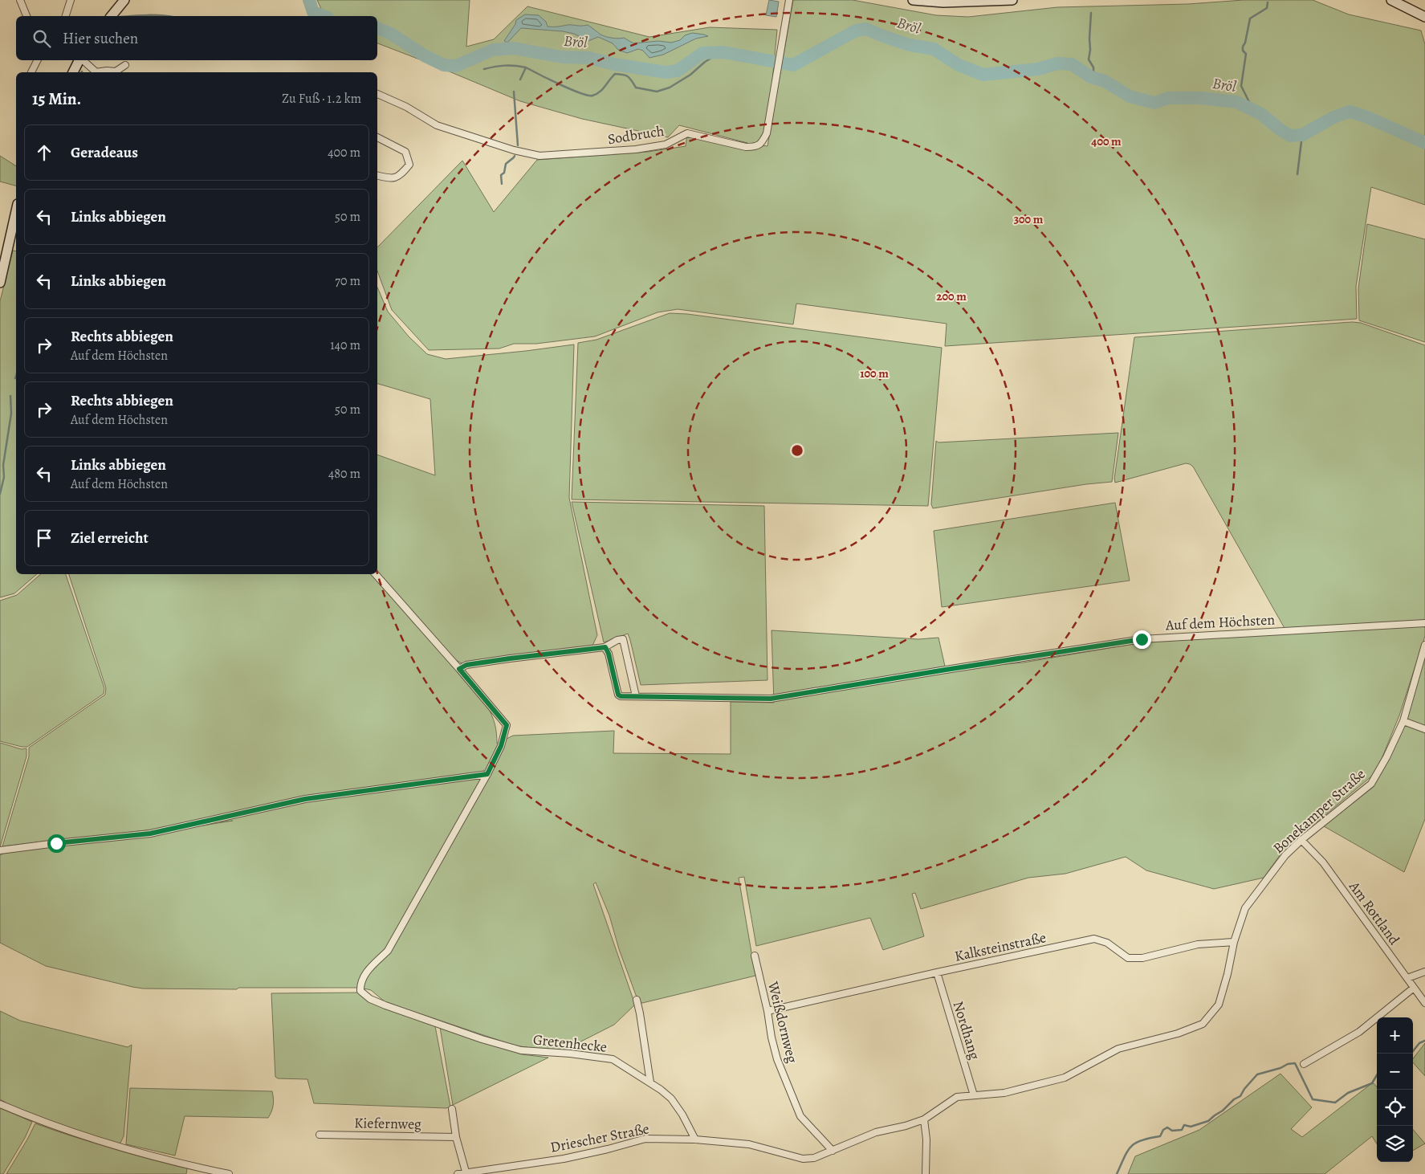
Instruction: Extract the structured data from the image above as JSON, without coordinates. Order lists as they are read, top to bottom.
{
  "streets": {
    "street": [
      "Sodbruch",
      "Auf dem Höchsten",
      "Bonekamper Straße",
      "Am Rottland",
      "Kalksteinstraße",
      "Weißdornweg",
      "Nordhang",
      "Gretenhecke",
      "Kiefernweg",
      "Driescher Straße"
    ]
  },
  "crossings": [
    ["Bonekamper Straße", "Am Rottland"],
    ["Bonekamper Straße", "Kalksteinstraße"],
    ["Bonekamper Straße", "Nordhang"],
    ["Bonekamper Straße", "Driescher Straße"],
    ["Kalksteinstraße", "Weißdornweg"],
    ["Kalksteinstraße", "Nordhang"],
    ["Weißdornweg", "Driescher Straße"],
    ["Gretenhecke", "Driescher Straße"]
  ],
  "water": ["Bröl"],
  "page": {
    "search": "Hier suchen",
    "heading": ["15 Min.", "Zu Fuß · 1.2 km"],
    "list": [
      ["Geradeaus", "400 m"],
      ["Links abbiegen", "50 m"],
      ["Links abbiegen", "70 m"],
      ["Rechts abbiegen", "Auf dem Höchsten", "140 m"],
      ["Rechts abbiegen", "Auf dem Höchsten", "50 m"],
      ["Links abbiegen", "Auf dem Höchsten", "480 m"],
      "Ziel erreicht"
    ],
    "map_buttons": ["+", "−"]
  },
  "rings": [
    "400 m",
    "300 m",
    "200 m",
    "100 m"
  ]
}
